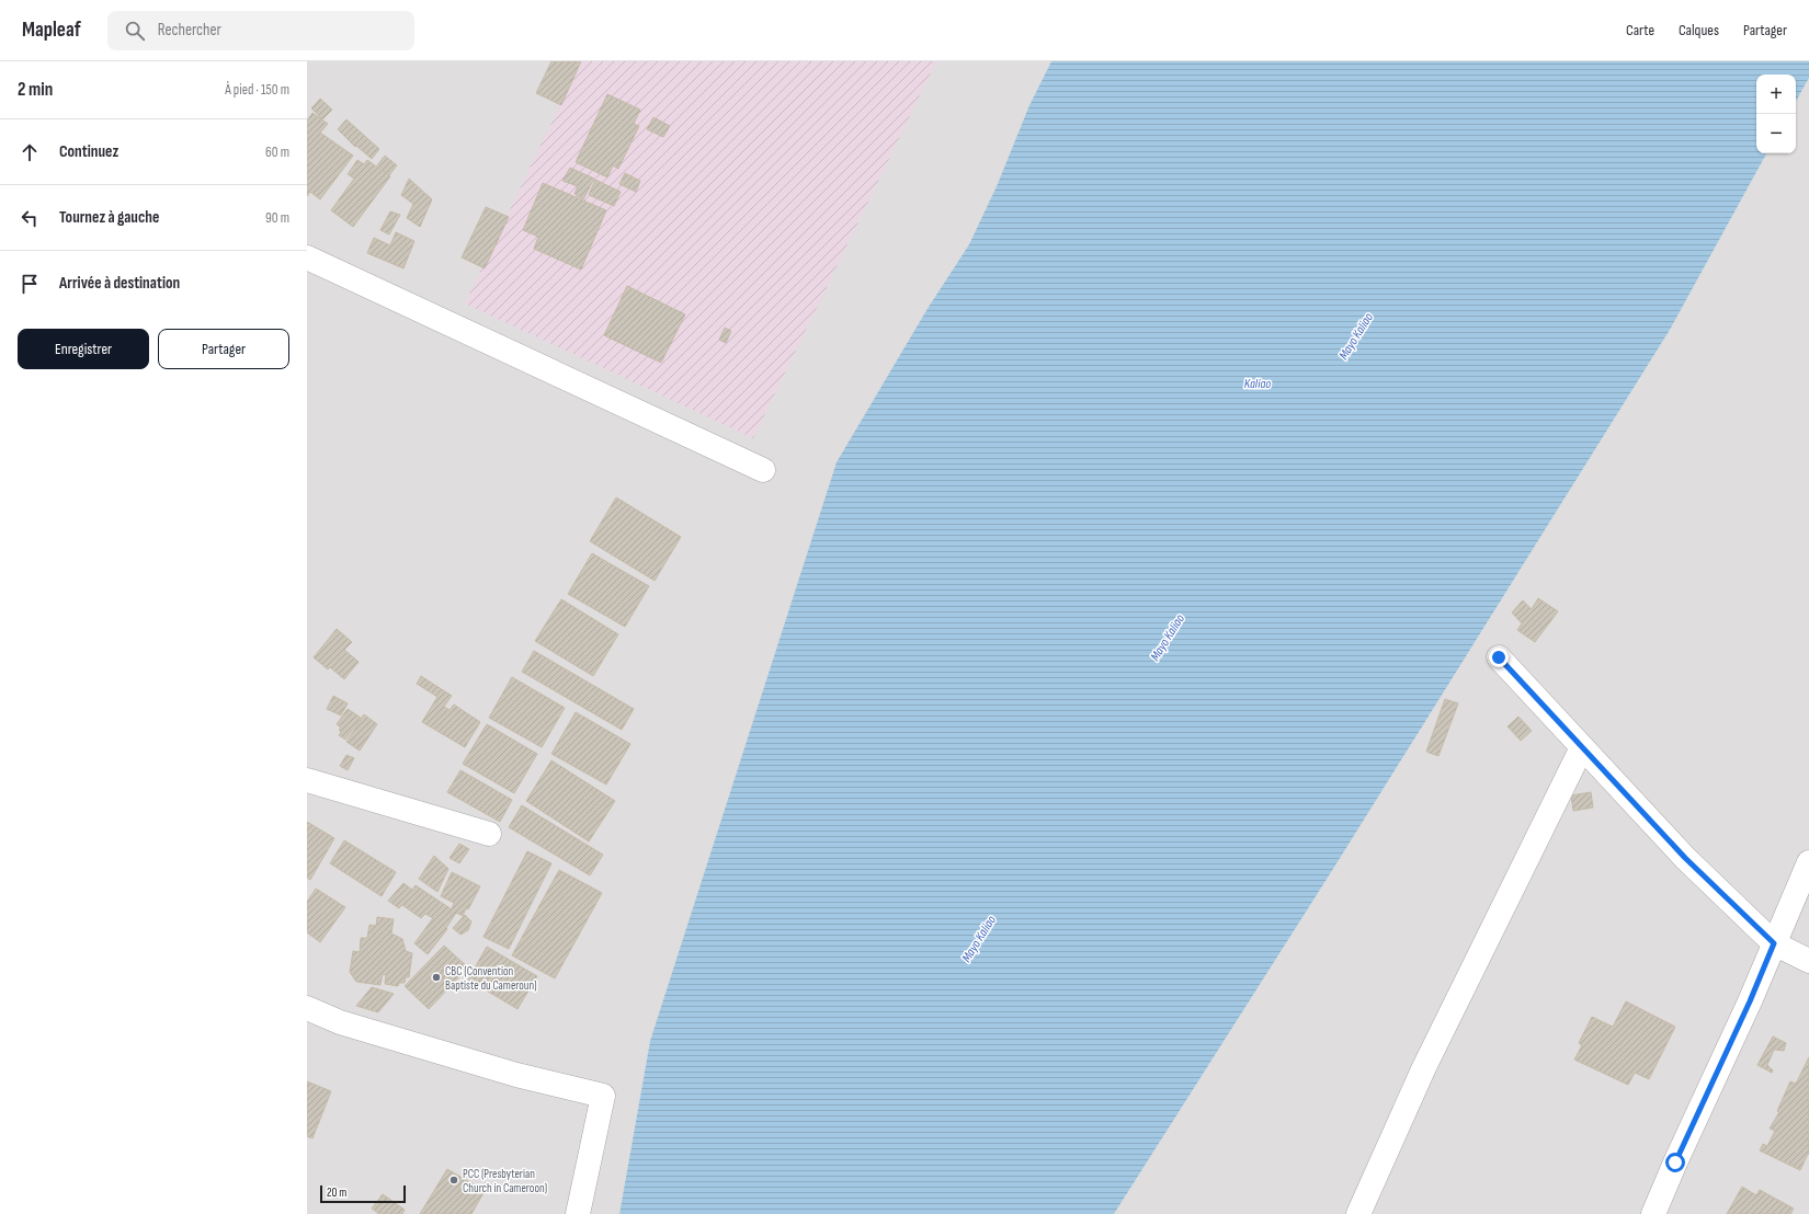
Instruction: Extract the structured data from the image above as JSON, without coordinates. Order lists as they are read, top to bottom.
{
  "water": ["Mayo Kaliao", "Kaliao"],
  "places": ["CBC (Convention Baptiste du Cameroun)", "PCC (Presbyterian Church in Cameroon)"],
  "scale_bar": "20 m",
  "page": {
    "header": "Mapleaf",
    "search": "Rechercher",
    "nav": ["Carte", "Calques", "Partager"],
    "heading": ["2 min", "À pied · 150 m"],
    "map_buttons": ["+", "−"],
    "list": [
      ["Continuez", "60 m"],
      ["Tournez à gauche", "90 m"],
      "Arrivée à destination"
    ],
    "buttons": ["Enregistrer", "Partager"],
    "scale": "20 m"
  }
}
